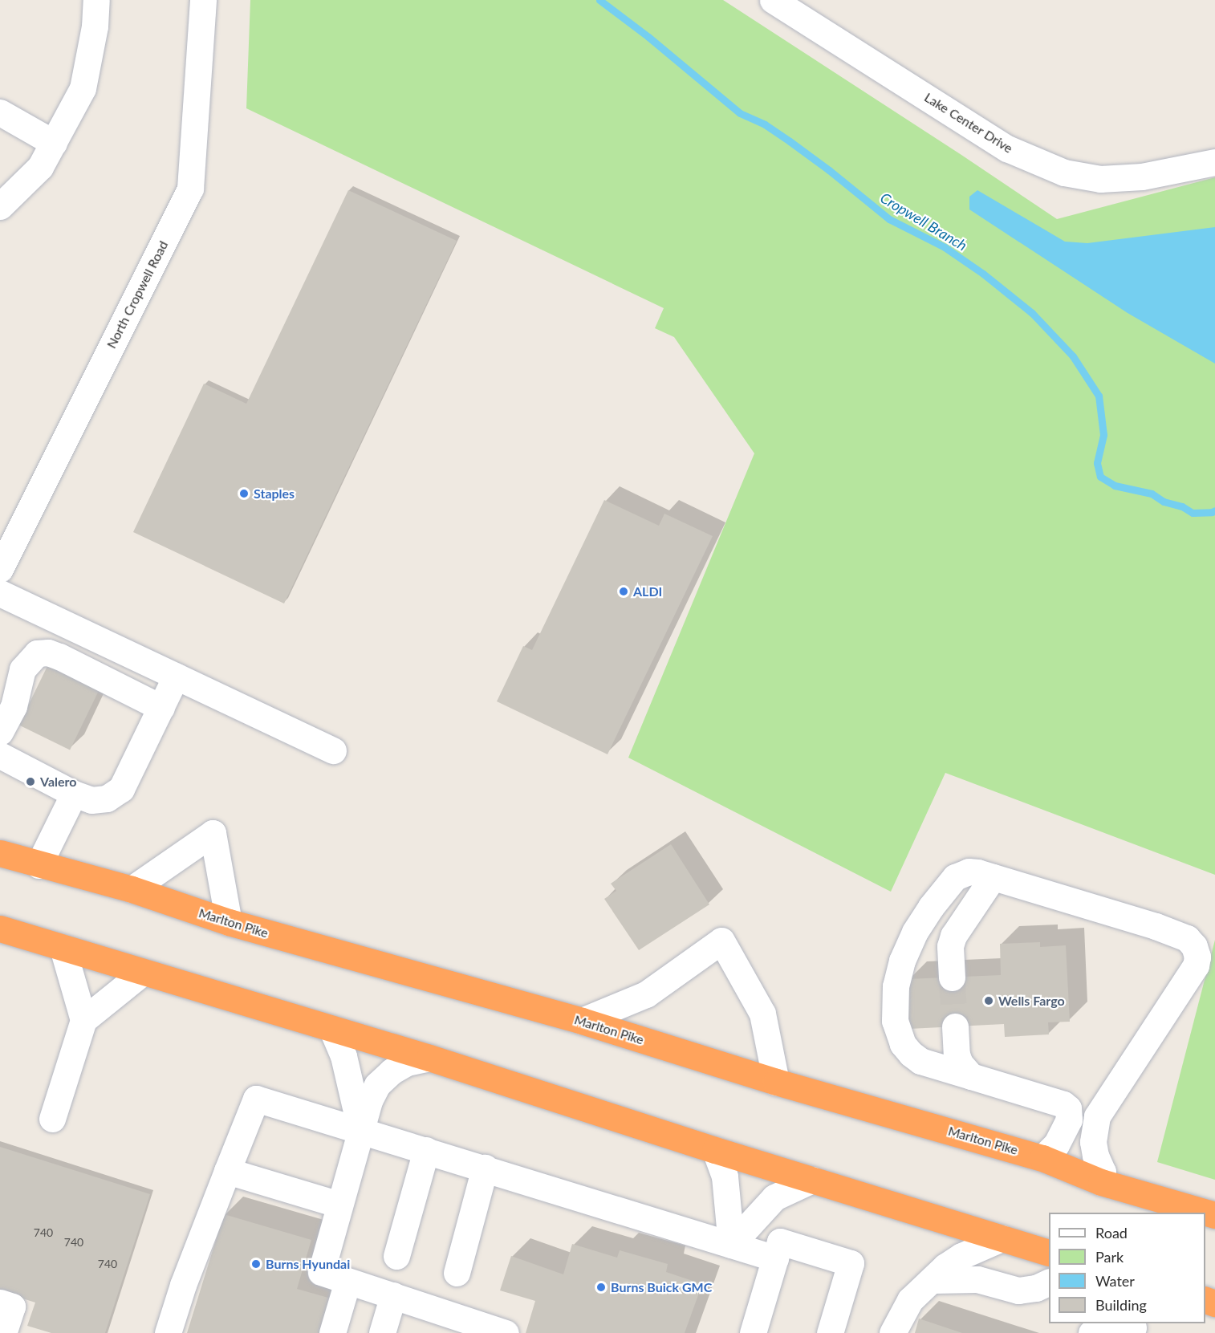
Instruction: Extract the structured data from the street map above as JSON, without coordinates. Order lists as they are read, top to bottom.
{
  "streets": {
    "highway": ["Marlton Pike"],
    "street": ["Lake Center Drive", "North Cropwell Road"]
  },
  "water": ["Cropwell Branch"],
  "places": [
    "Staples",
    "ALDI",
    "Valero",
    "Wells Fargo",
    "Burns Hyundai",
    "Burns Buick GMC"
  ],
  "house_numbers": ["740", "740", "740"],
  "legend": [
    "Road",
    "Park",
    "Water",
    "Building"
  ]
}
